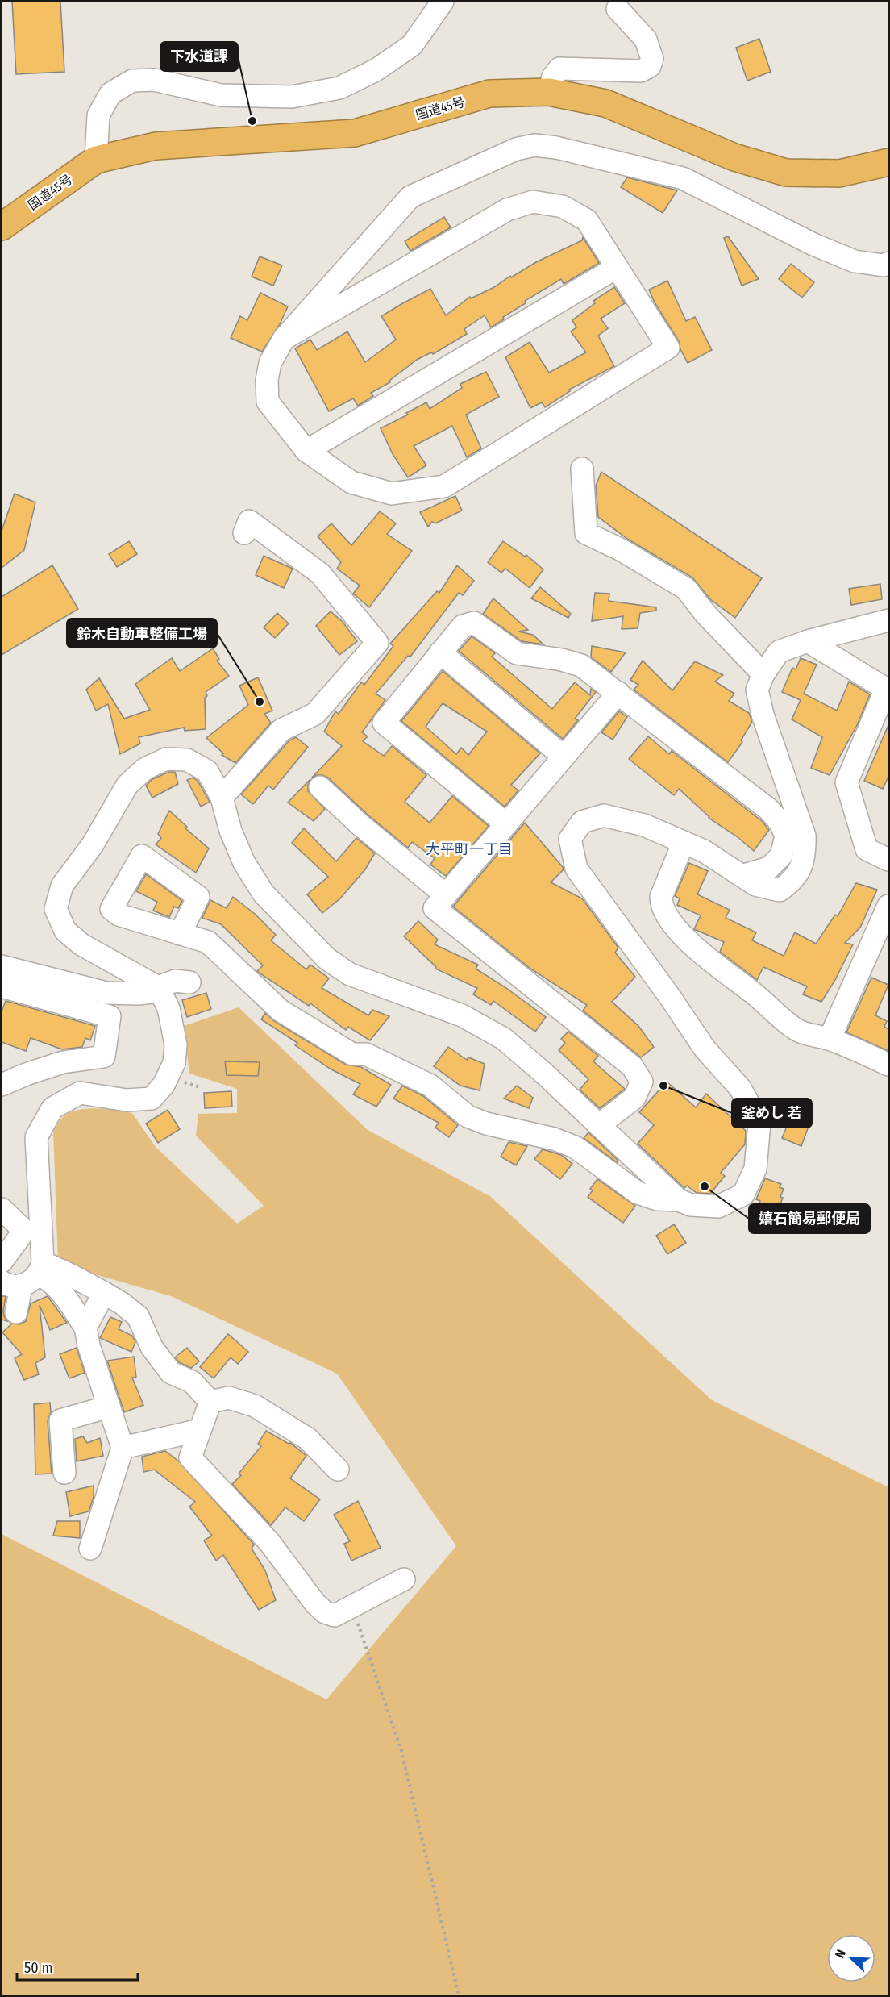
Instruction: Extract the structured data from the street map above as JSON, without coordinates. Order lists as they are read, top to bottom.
{
  "streets": {
    "highway": ["国道45号"]
  },
  "districts": ["大平町一丁目"],
  "places": [
    "下水道課",
    "鈴木自動車整備工場",
    "釜めし 若",
    "嬉石簡易郵便局"
  ],
  "scale_bar": "50 m",
  "north": "top left"
}
